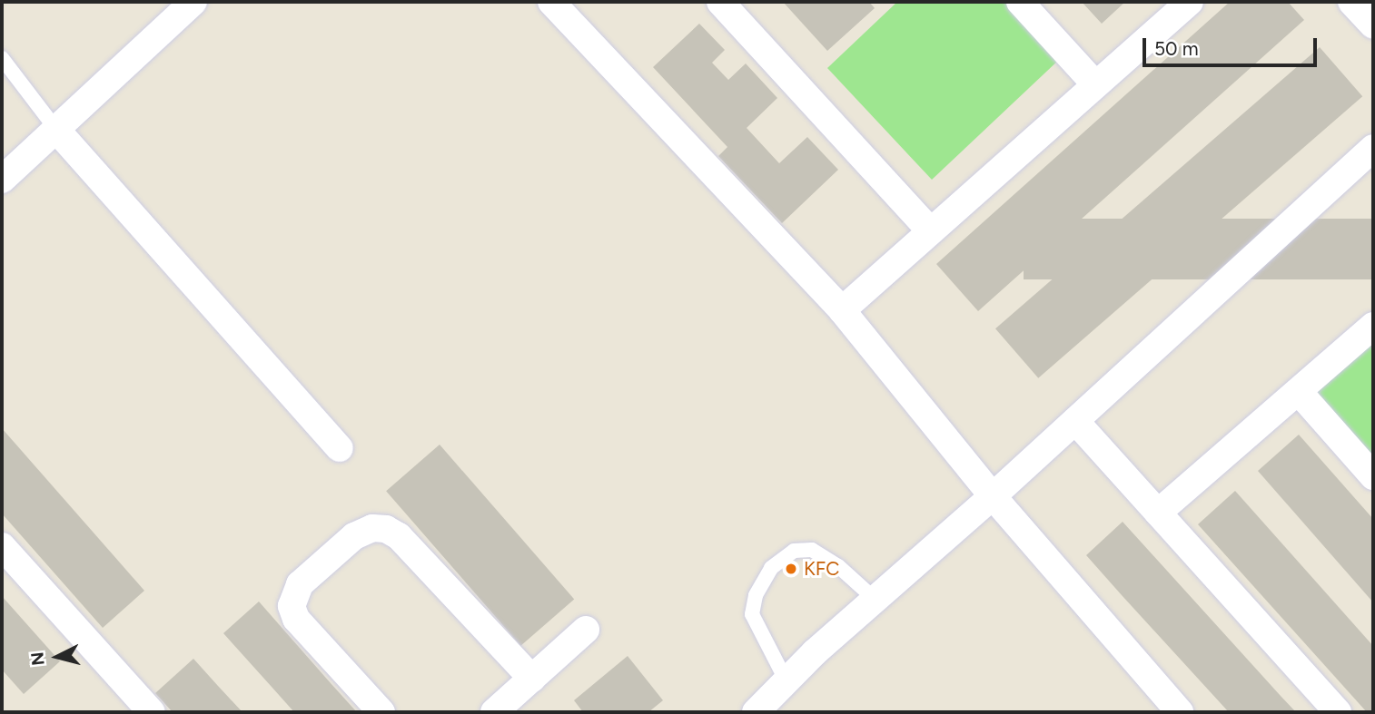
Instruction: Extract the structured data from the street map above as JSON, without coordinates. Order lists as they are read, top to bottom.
{
  "places": ["KFC"],
  "scale_bar": "50 m",
  "north": "left"
}
